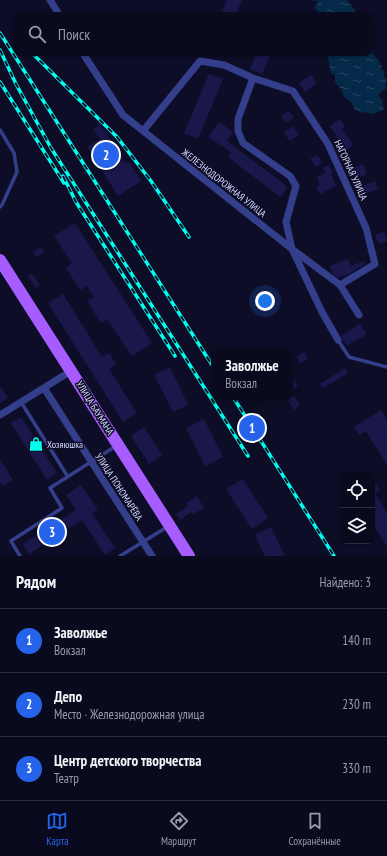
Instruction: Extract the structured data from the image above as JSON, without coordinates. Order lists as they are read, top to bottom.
{
  "streets": {
    "main road": ["УЛИЦА БАУМАНА"],
    "street": ["НАГОРНАЯ УЛИЦА", "ЖЕЛЕЗНОДОРОЖНАЯ УЛИЦА", "УЛИЦА ПОНОМАРЁВА"]
  },
  "places": {
    "shop": ["Хозяюшка"]
  },
  "page": {
    "search": "Поиск",
    "pins": ["2", "1", "3"],
    "popup": ["Заволжье", "Вокзал"],
    "heading": ["Рядом", "Найдено: 3"],
    "list": [
      {
        "mark": "1",
        "name": "Заволжье",
        "note": "Вокзал",
        "value": "140 m"
      },
      {
        "mark": "2",
        "name": "Депо",
        "note": "Место · Железнодорожная улица",
        "value": "230 m"
      },
      {
        "mark": "3",
        "name": "Центр детского творчества",
        "note": "Театр",
        "value": "330 m"
      }
    ],
    "nav": ["Карта", "Маршрут", "Сохранённые"]
  }
}
